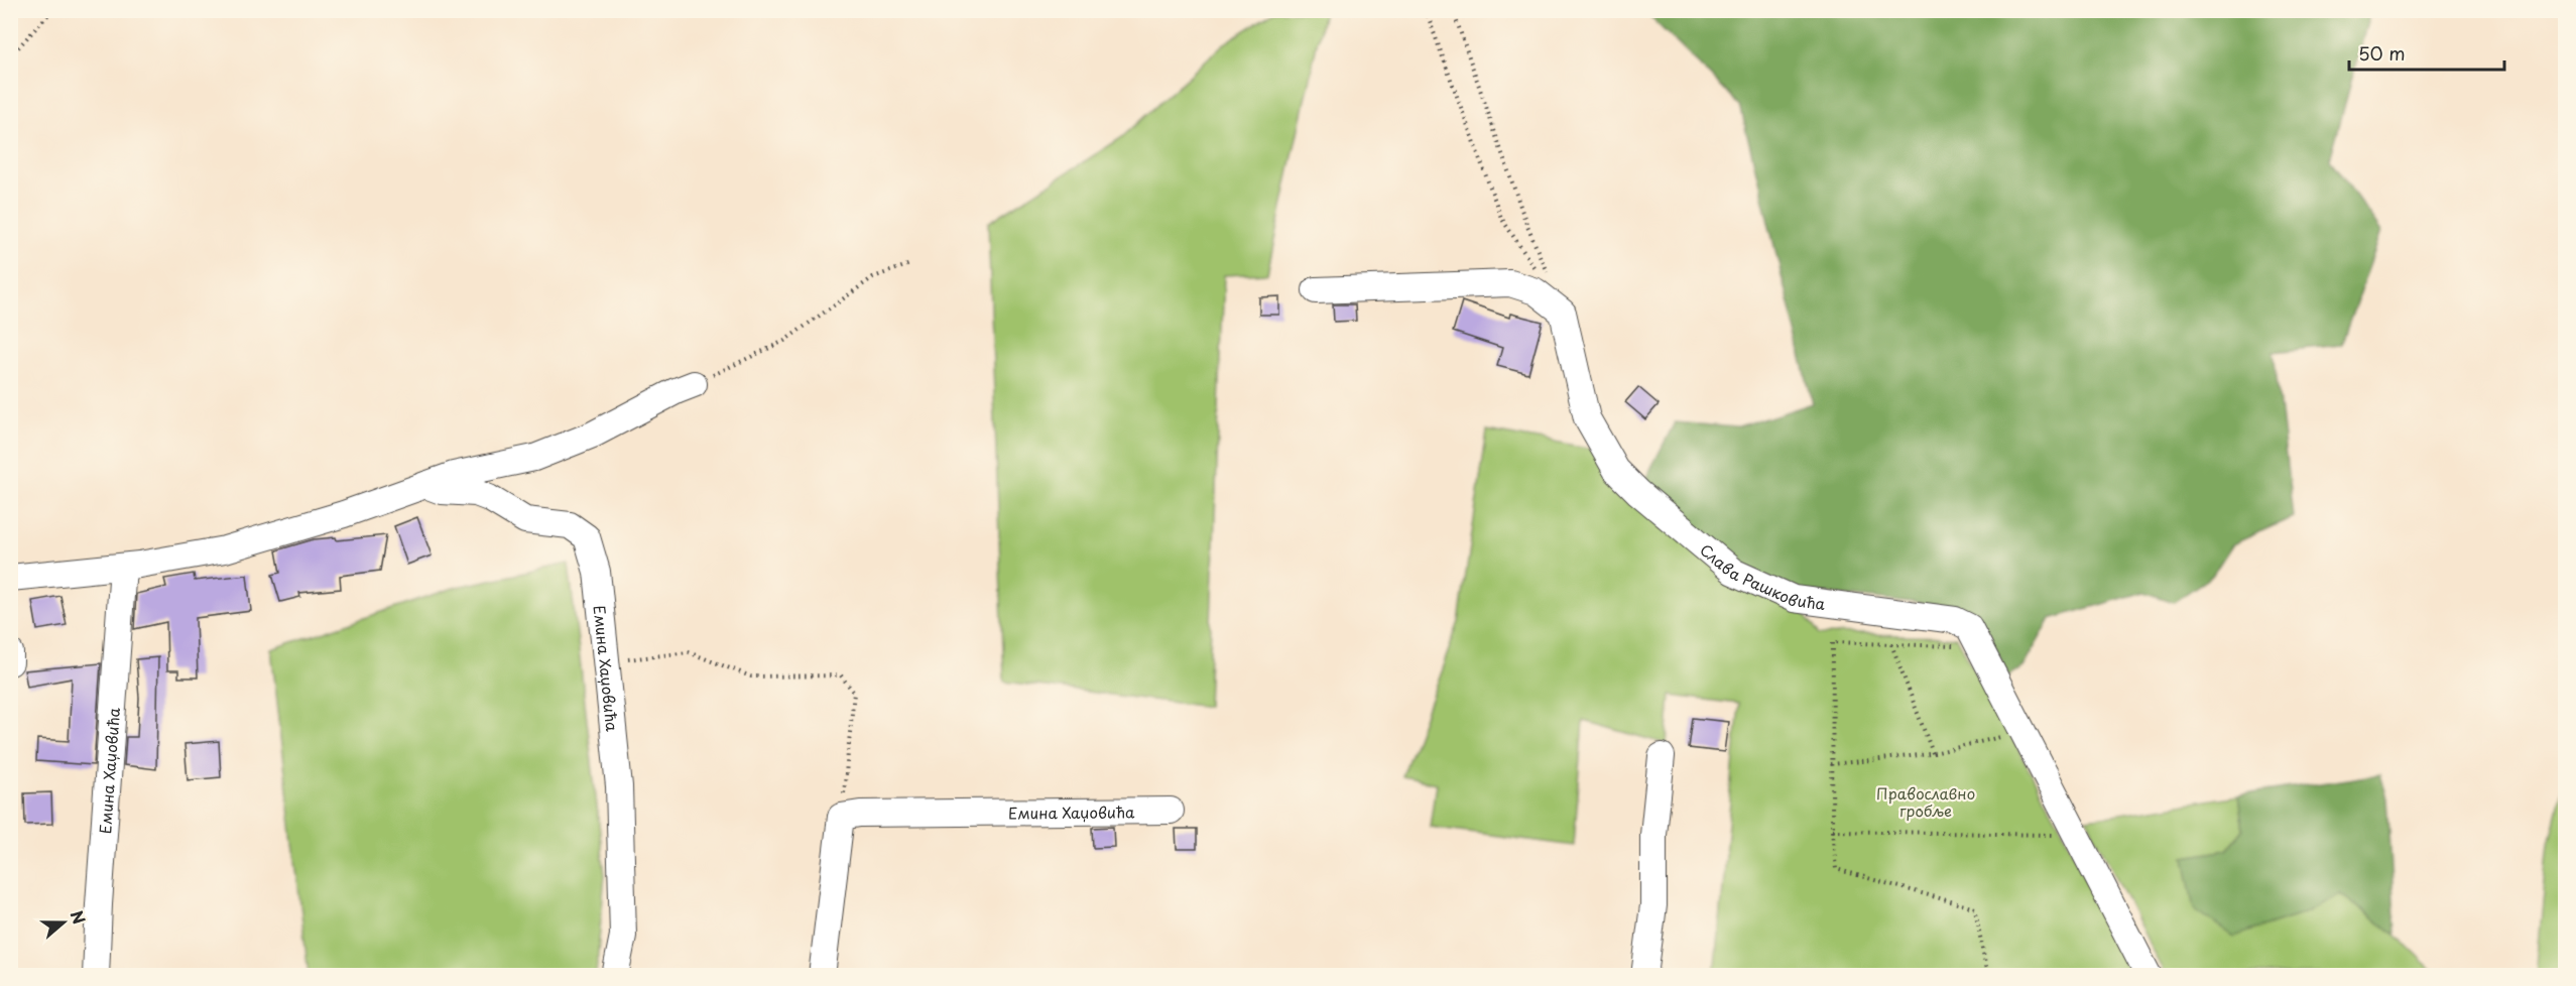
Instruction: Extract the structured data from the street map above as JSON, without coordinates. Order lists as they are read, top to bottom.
{
  "streets": {
    "street": ["Слава Рашковића", "Емина Хаџовића"]
  },
  "parks": ["Православно гробље"],
  "scale_bar": "50 m",
  "north": "right"
}
